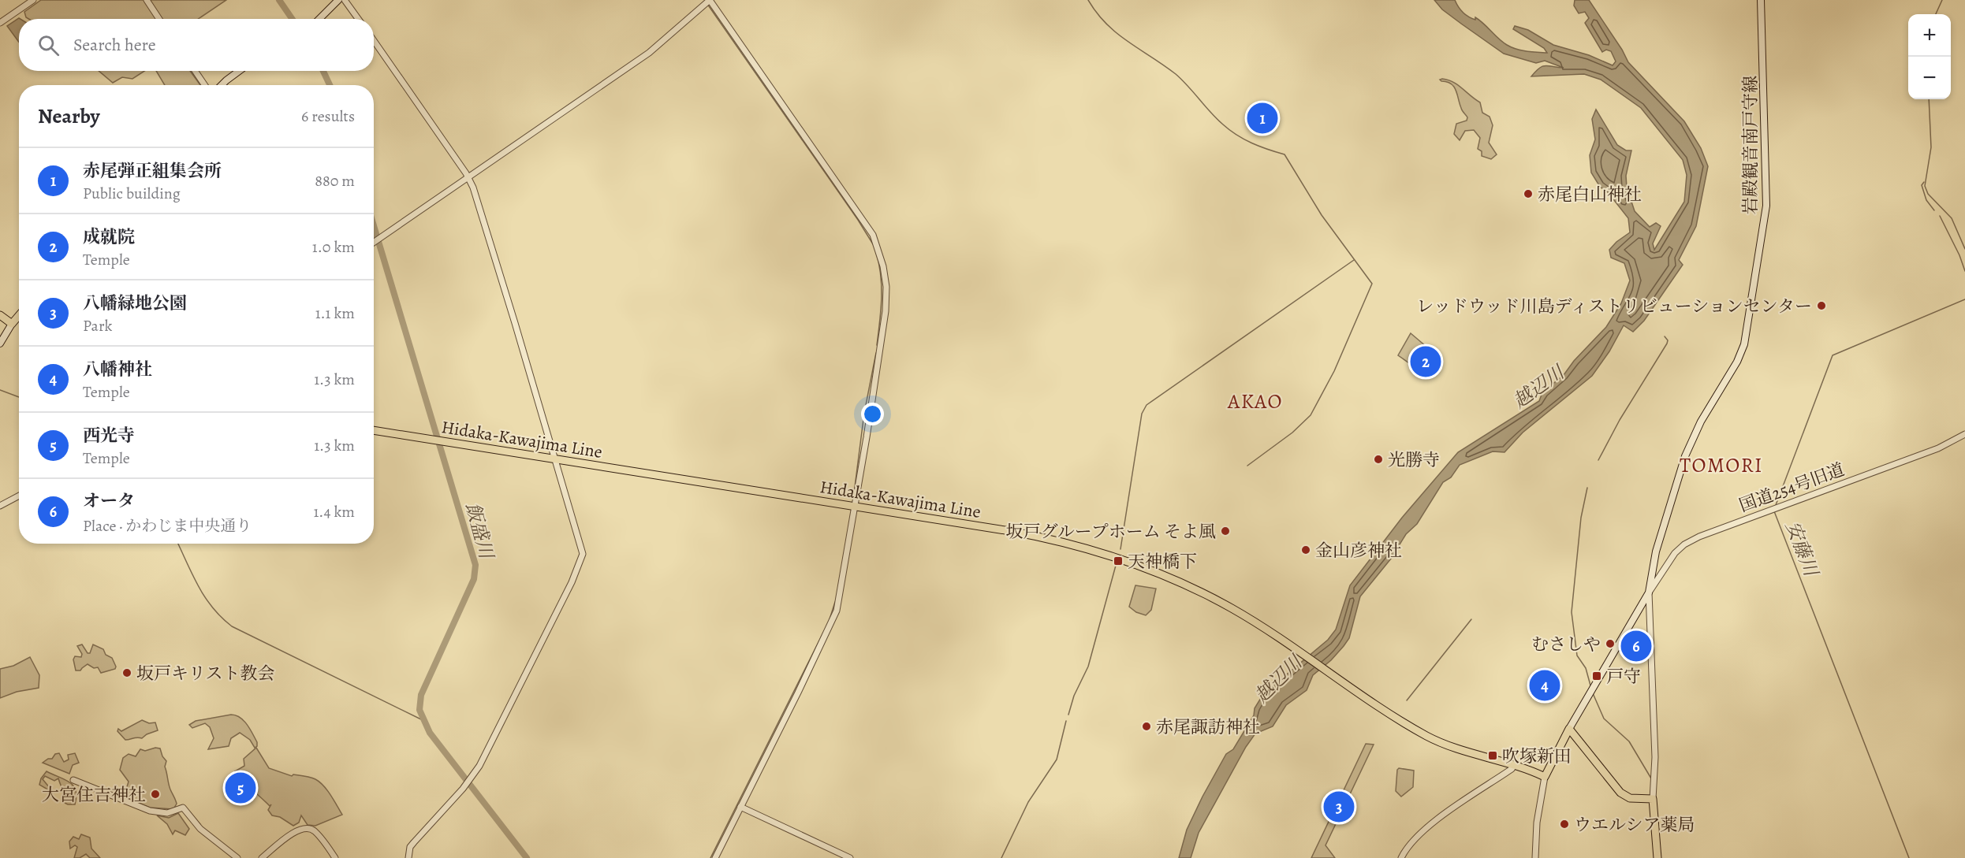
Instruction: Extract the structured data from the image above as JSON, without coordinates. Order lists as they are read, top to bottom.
{
  "streets": {
    "main road": ["岩殿観音南戸守線", "Hidaka-Kawajima Line"],
    "street": ["国道254号旧道"]
  },
  "crossings": [
    ["岩殿観音南戸守線", "国道254号旧道"]
  ],
  "districts": ["AKAO", "TOMORI"],
  "water": ["越辺川", "飯盛川", "安藤川"],
  "places": {
    "other": [
      "赤尾白山神社",
      "レッドウッド川島ディストリビューションセンター",
      "光勝寺",
      "坂戸グループホーム そよ風",
      "金山彦神社",
      "むさしや",
      "坂戸キリスト教会",
      "赤尾諏訪神社",
      "大宮住吉神社",
      "ウエルシア薬局"
    ],
    "transit": ["天神橋下", "戸守", "吹塚新田"]
  },
  "page": {
    "map_buttons": ["+", "−"],
    "search": "Search here",
    "heading": ["Nearby", "6 results"],
    "pins": [
      "1",
      "2",
      "6",
      "4",
      "5",
      "3"
    ],
    "list": [
      {
        "mark": "1",
        "name": "赤尾弾正組集会所",
        "note": "Public building",
        "value": "880 m"
      },
      {
        "mark": "2",
        "name": "成就院",
        "note": "Temple",
        "value": "1.0 km"
      },
      {
        "mark": "3",
        "name": "八幡緑地公園",
        "note": "Park",
        "value": "1.1 km"
      },
      {
        "mark": "4",
        "name": "八幡神社",
        "note": "Temple",
        "value": "1.3 km"
      },
      {
        "mark": "5",
        "name": "西光寺",
        "note": "Temple",
        "value": "1.3 km"
      },
      {
        "mark": "6",
        "name": "オータ",
        "note": "Place · かわじま中央通り",
        "value": "1.4 km"
      }
    ]
  }
}
